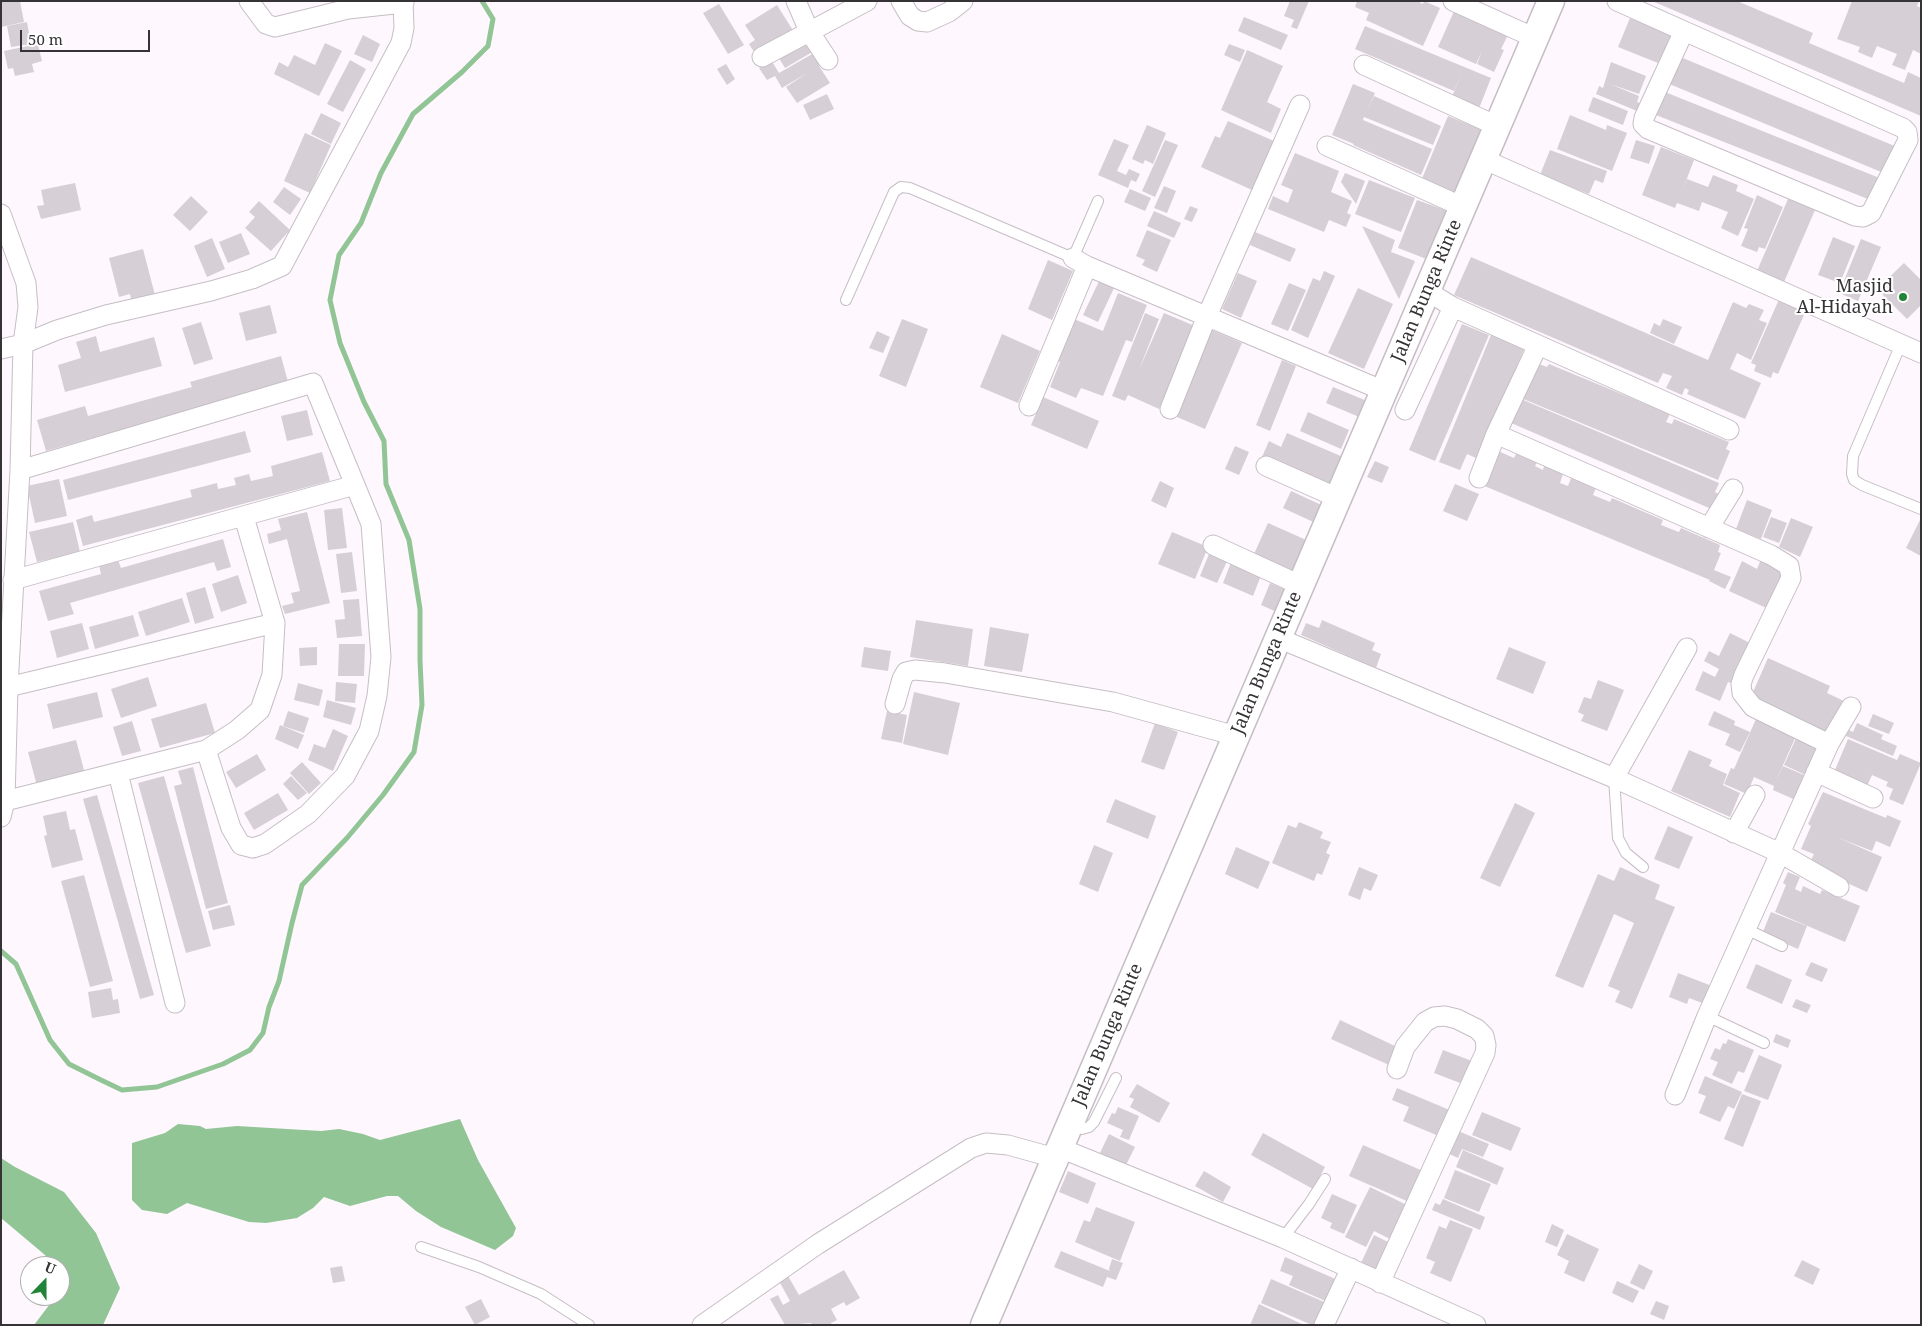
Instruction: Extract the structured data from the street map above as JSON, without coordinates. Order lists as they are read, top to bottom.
{
  "streets": {
    "street": ["Jalan Bunga Rinte"]
  },
  "places": ["Masjid Al-Hidayah"],
  "scale_bar": "50 m",
  "north": "top"
}
